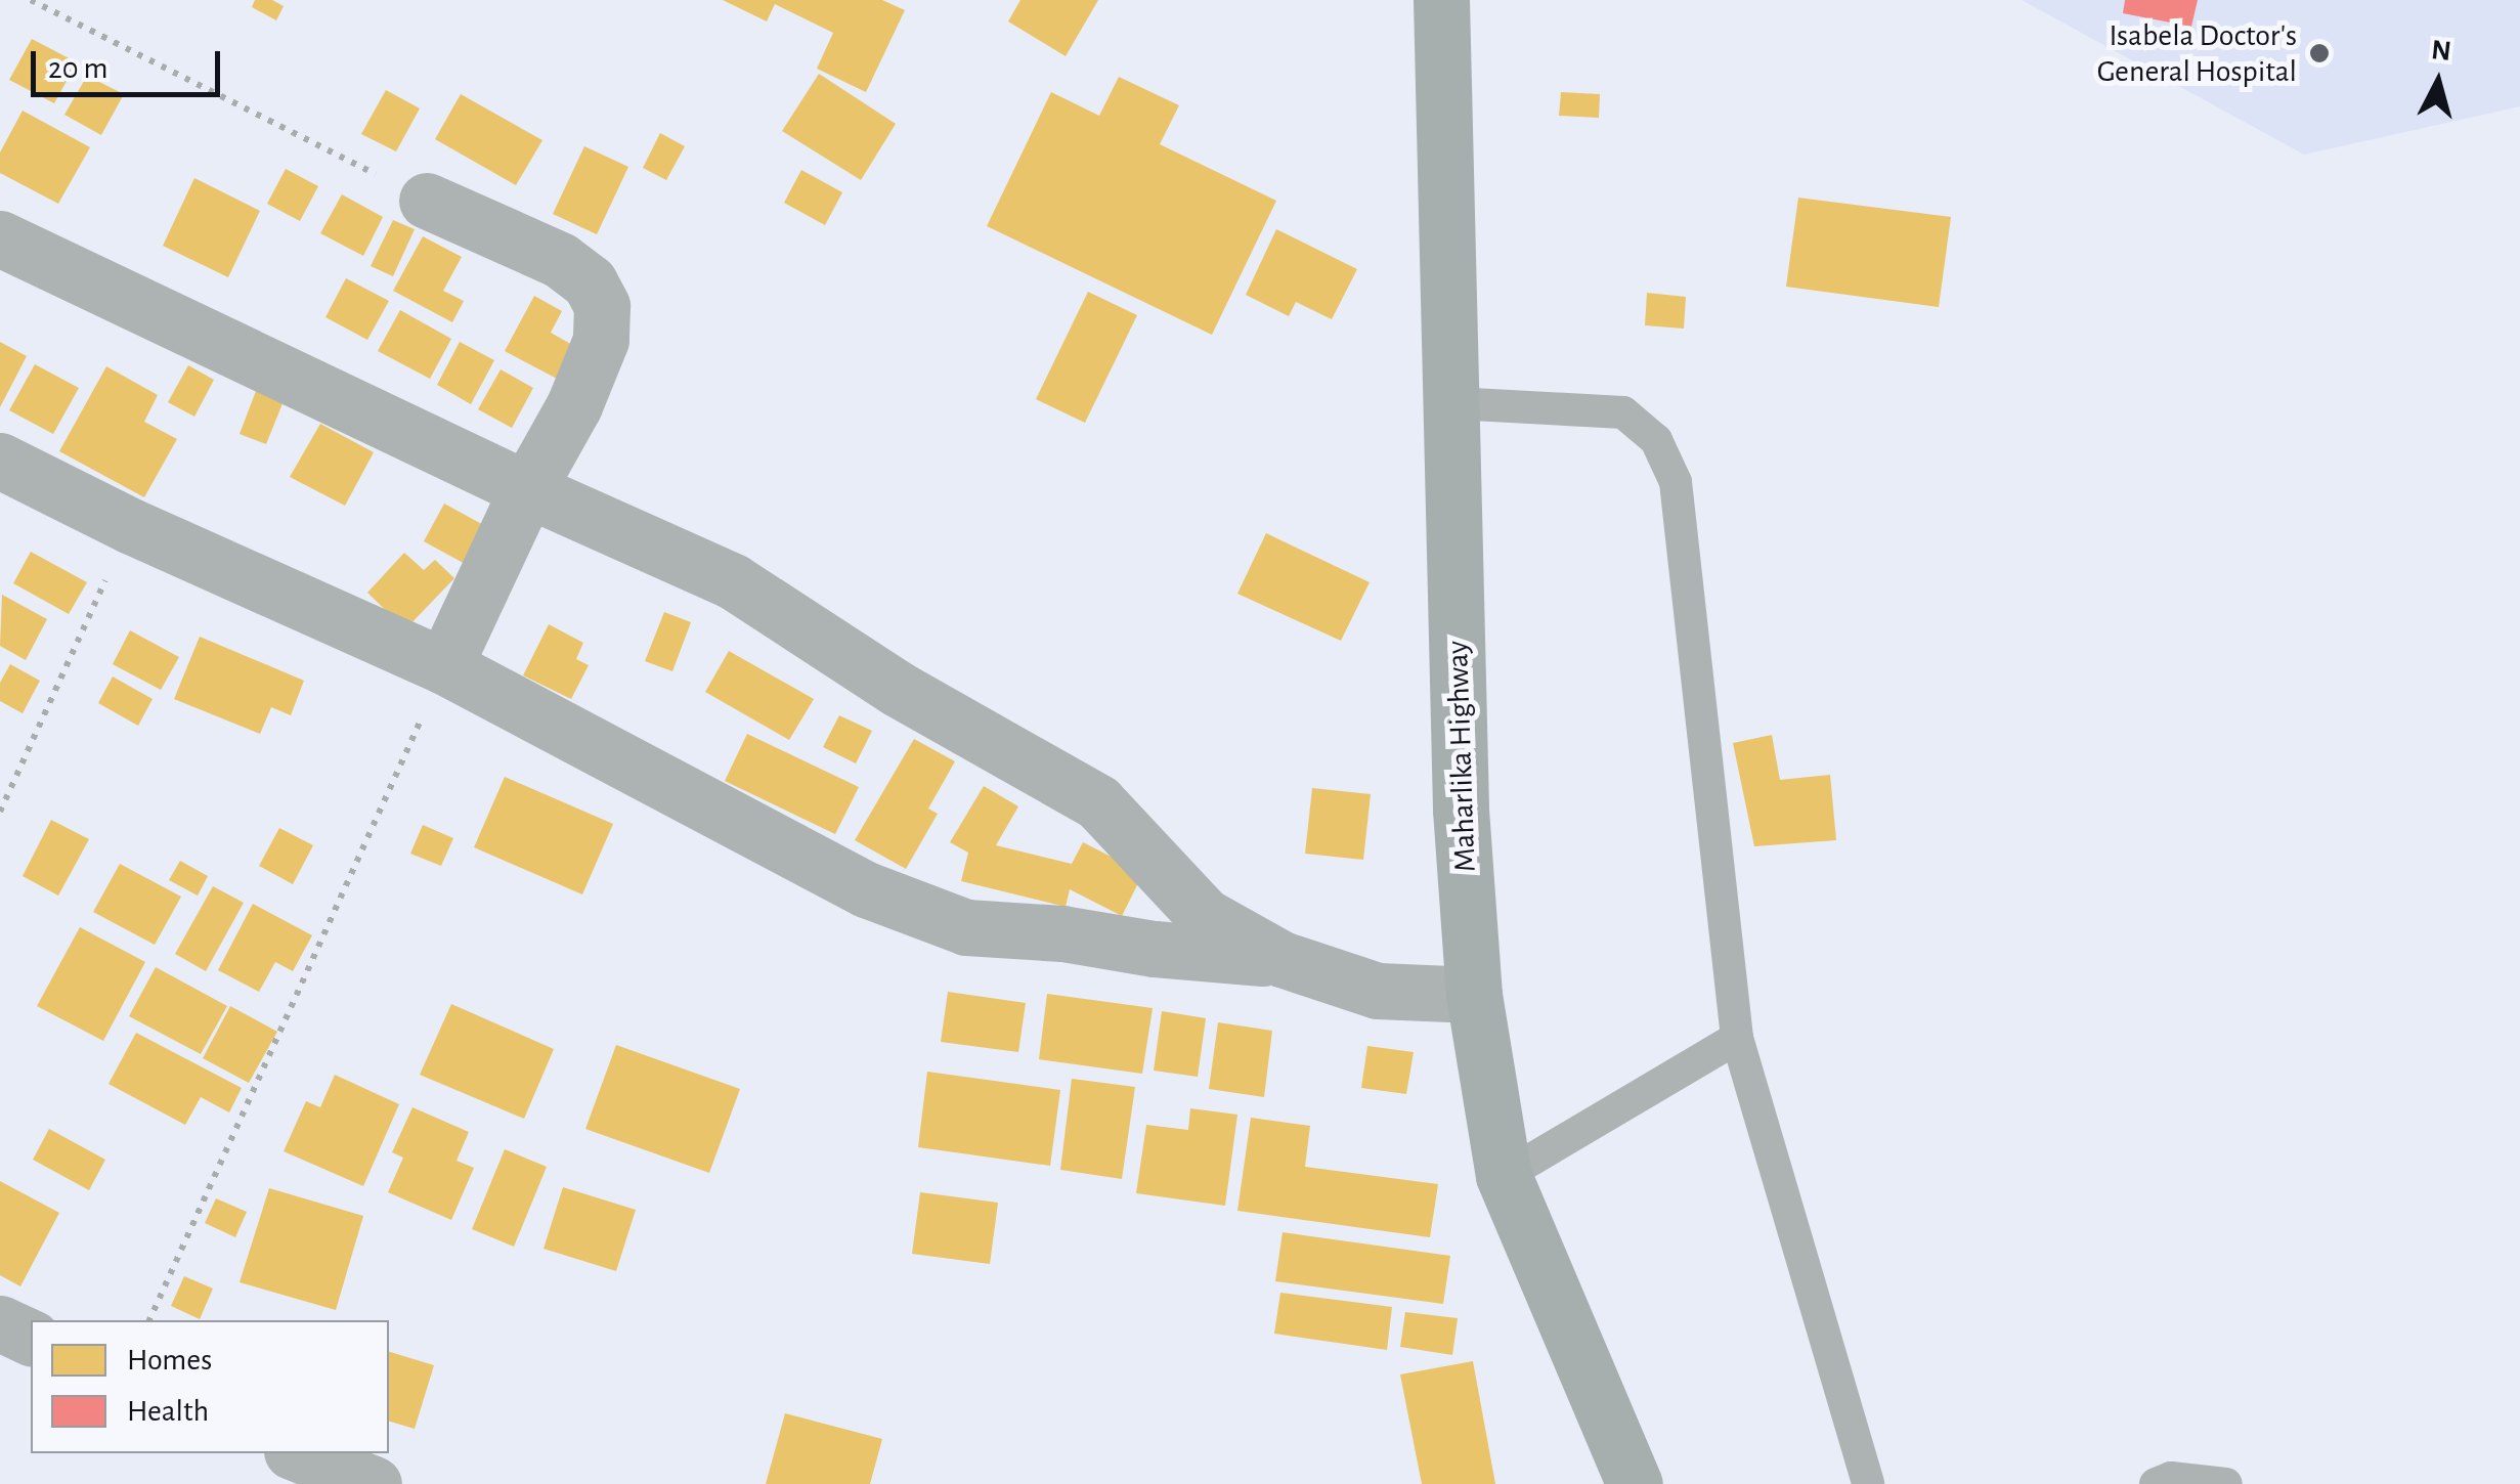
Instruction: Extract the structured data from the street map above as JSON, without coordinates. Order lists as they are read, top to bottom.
{
  "streets": {
    "highway": ["Maharlika Highway"]
  },
  "places": ["Isabela Doctor's General Hospital"],
  "legend": ["Homes", "Health"],
  "scale_bar": "20 m",
  "north": "top"
}
